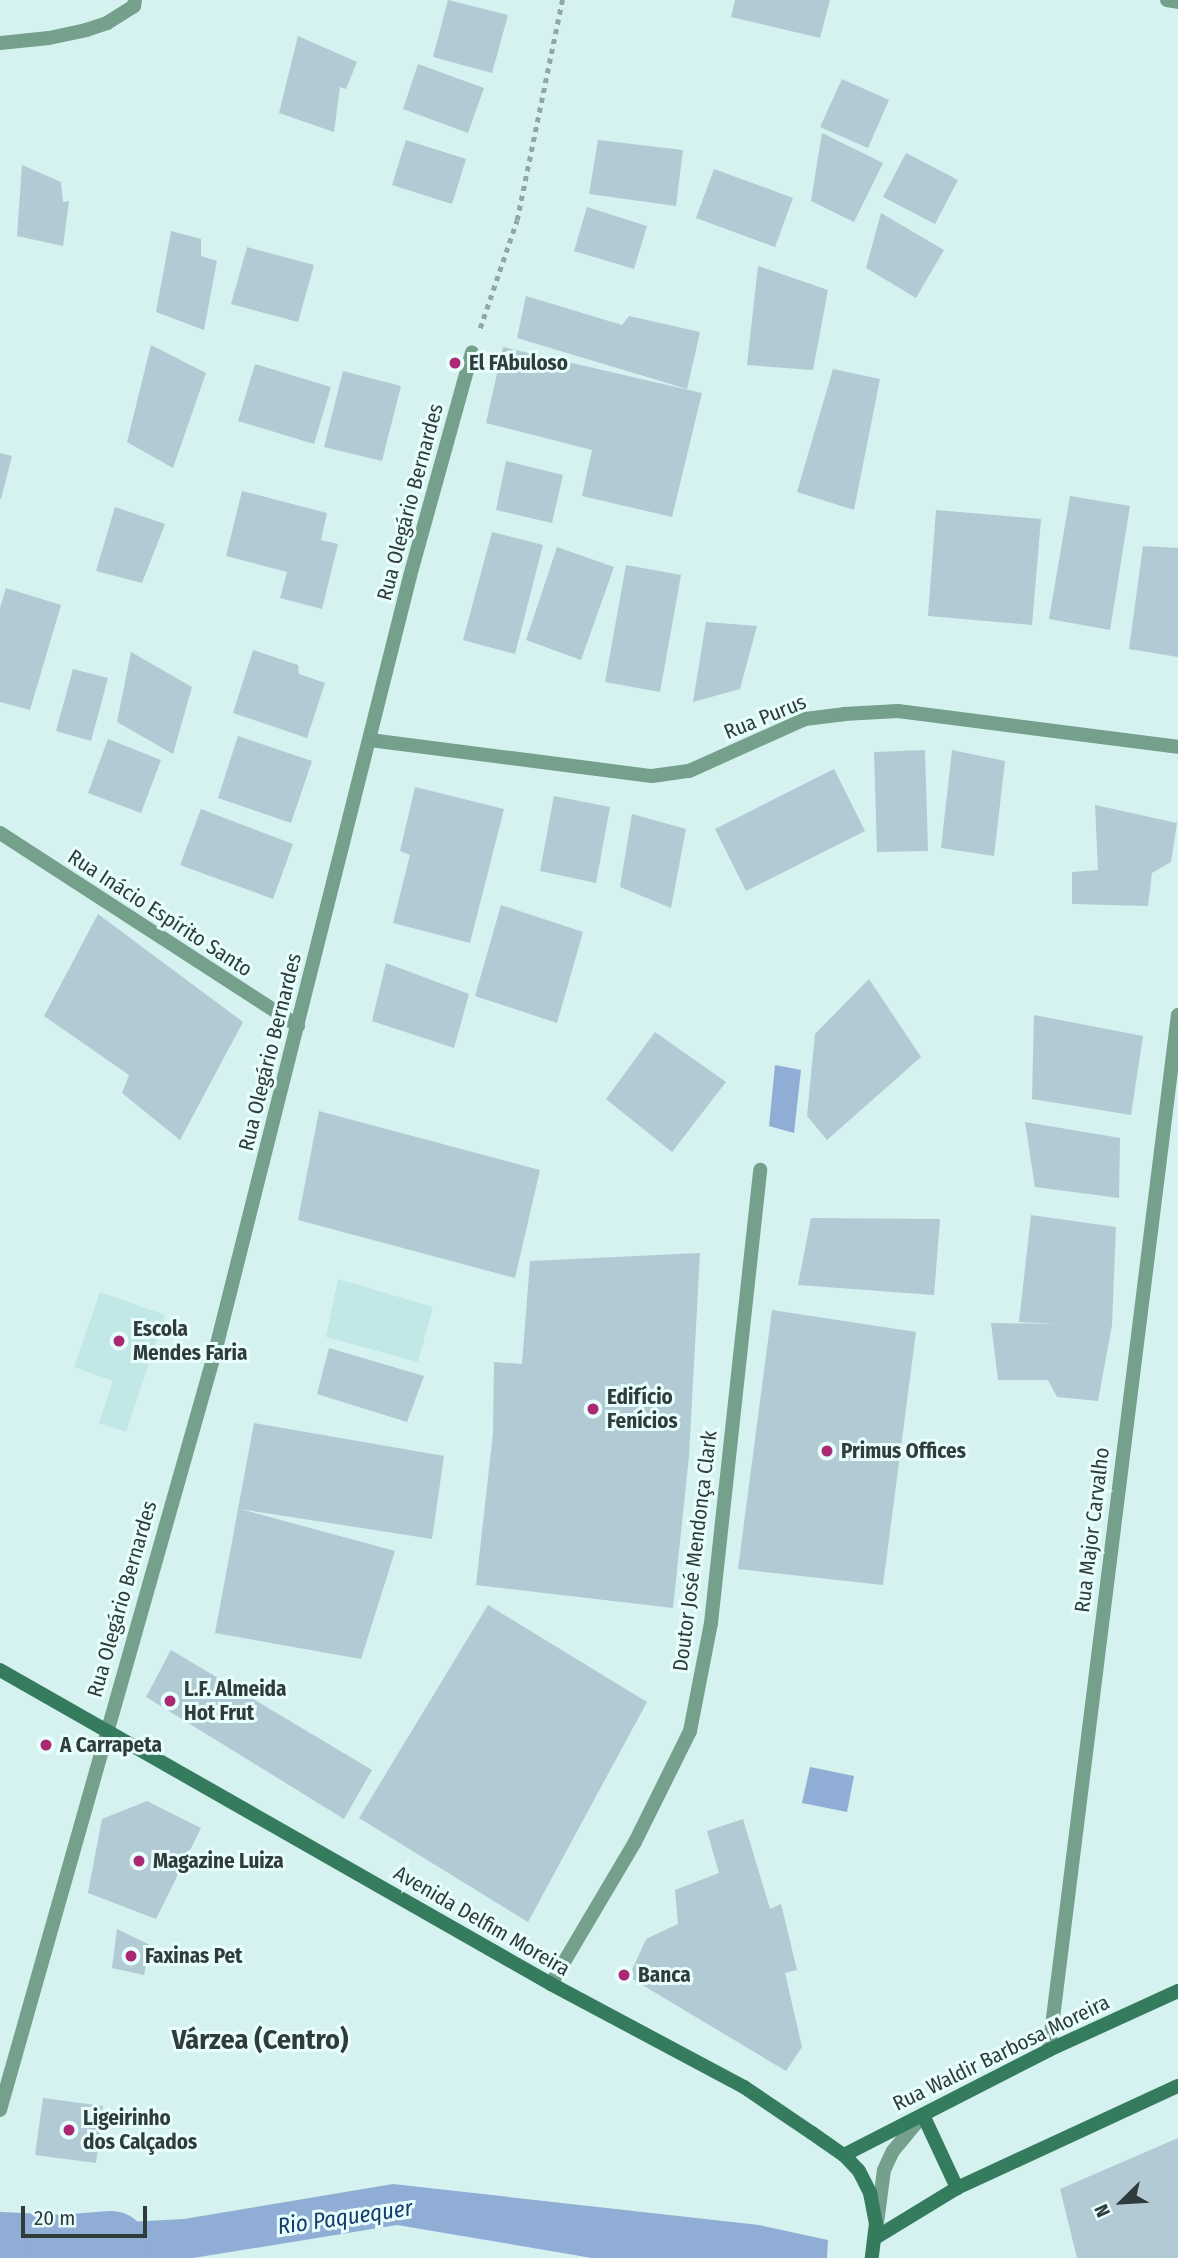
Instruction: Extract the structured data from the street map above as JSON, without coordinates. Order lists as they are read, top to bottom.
{
  "streets": {
    "main road": ["Avenida Delfim Moreira", "Rua Waldir Barbosa Moreira"],
    "street": [
      "Rua Olegário Bernardes",
      "Rua Purus",
      "Rua Inácio Espírito Santo",
      "Rua Major Carvalho",
      "Doutor José Mendonça Clark"
    ]
  },
  "crossings": [
    ["Rua Olegário Bernardes", "Rua Purus"],
    ["Rua Olegário Bernardes", "Rua Inácio Espírito Santo"],
    ["Rua Olegário Bernardes", "Avenida Delfim Moreira"],
    ["Rua Major Carvalho", "Rua Waldir Barbosa Moreira"],
    ["Doutor José Mendonça Clark", "Avenida Delfim Moreira"],
    ["Avenida Delfim Moreira", "Rua Waldir Barbosa Moreira"]
  ],
  "districts": ["Várzea (Centro)"],
  "water": ["Rio Paquequer"],
  "places": [
    "El FAbuloso",
    "Escola Mendes Faria",
    "Edifício Fenícios",
    "Primus Offices",
    "L.F. Almeida Hot Frut",
    "A Carrapeta",
    "Magazine Luiza",
    "Faxinas Pet",
    "Banca",
    "Ligeirinho dos Calçados"
  ],
  "scale_bar": "20 m",
  "north": "bottom left"
}
